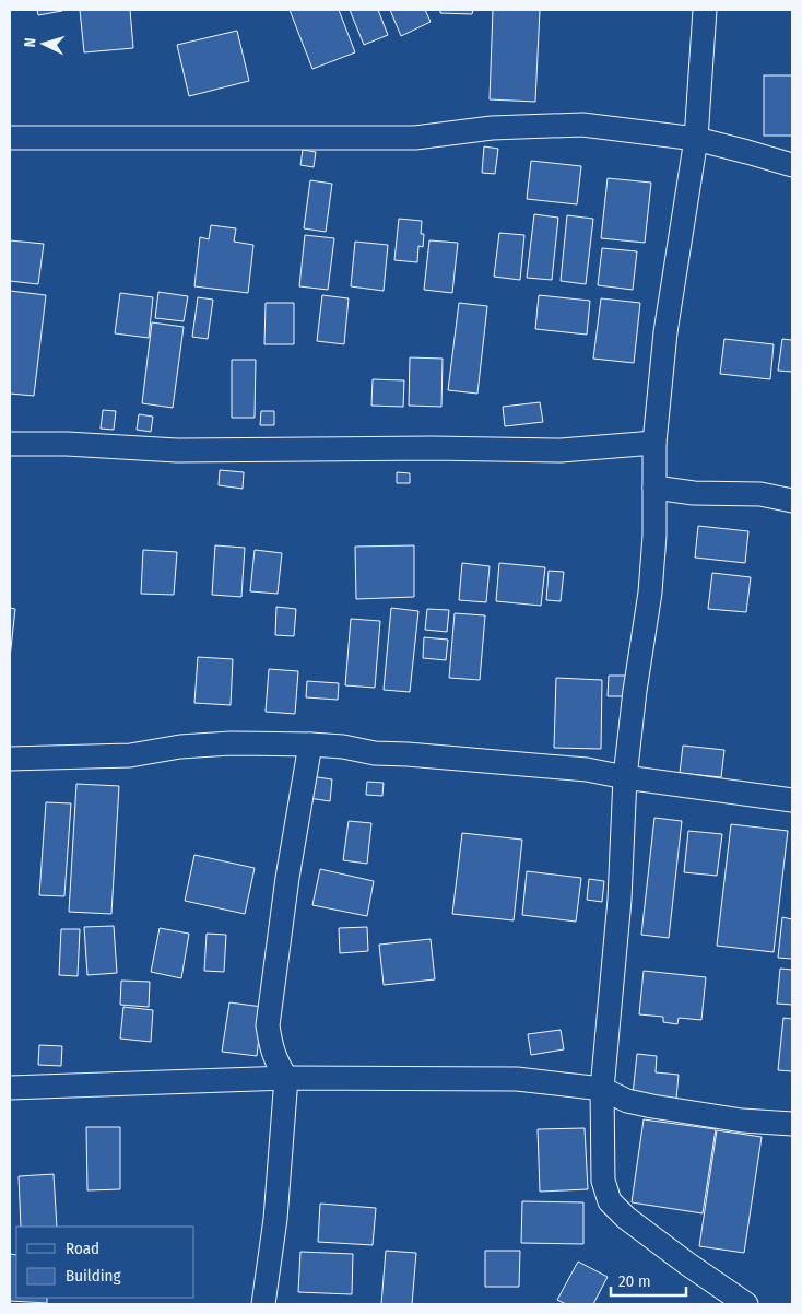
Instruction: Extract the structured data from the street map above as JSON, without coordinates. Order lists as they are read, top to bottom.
{
  "legend": ["Road", "Building"],
  "scale_bar": "20 m",
  "north": "left"
}
